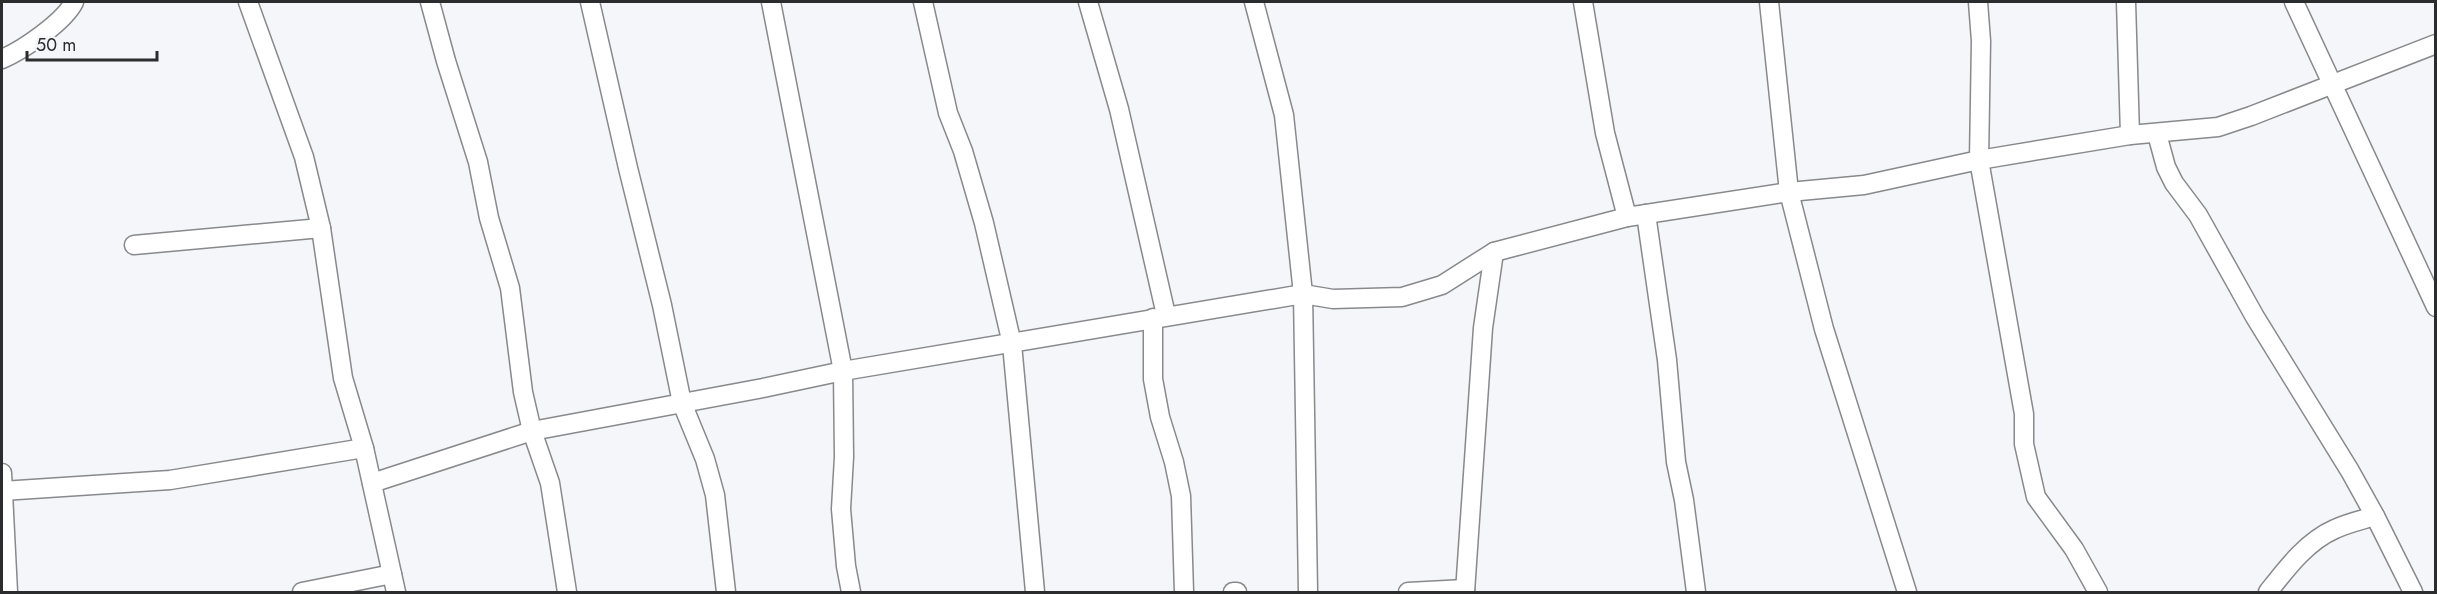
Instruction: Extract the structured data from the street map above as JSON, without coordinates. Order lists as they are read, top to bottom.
{
  "scale_bar": "50 m"
}
